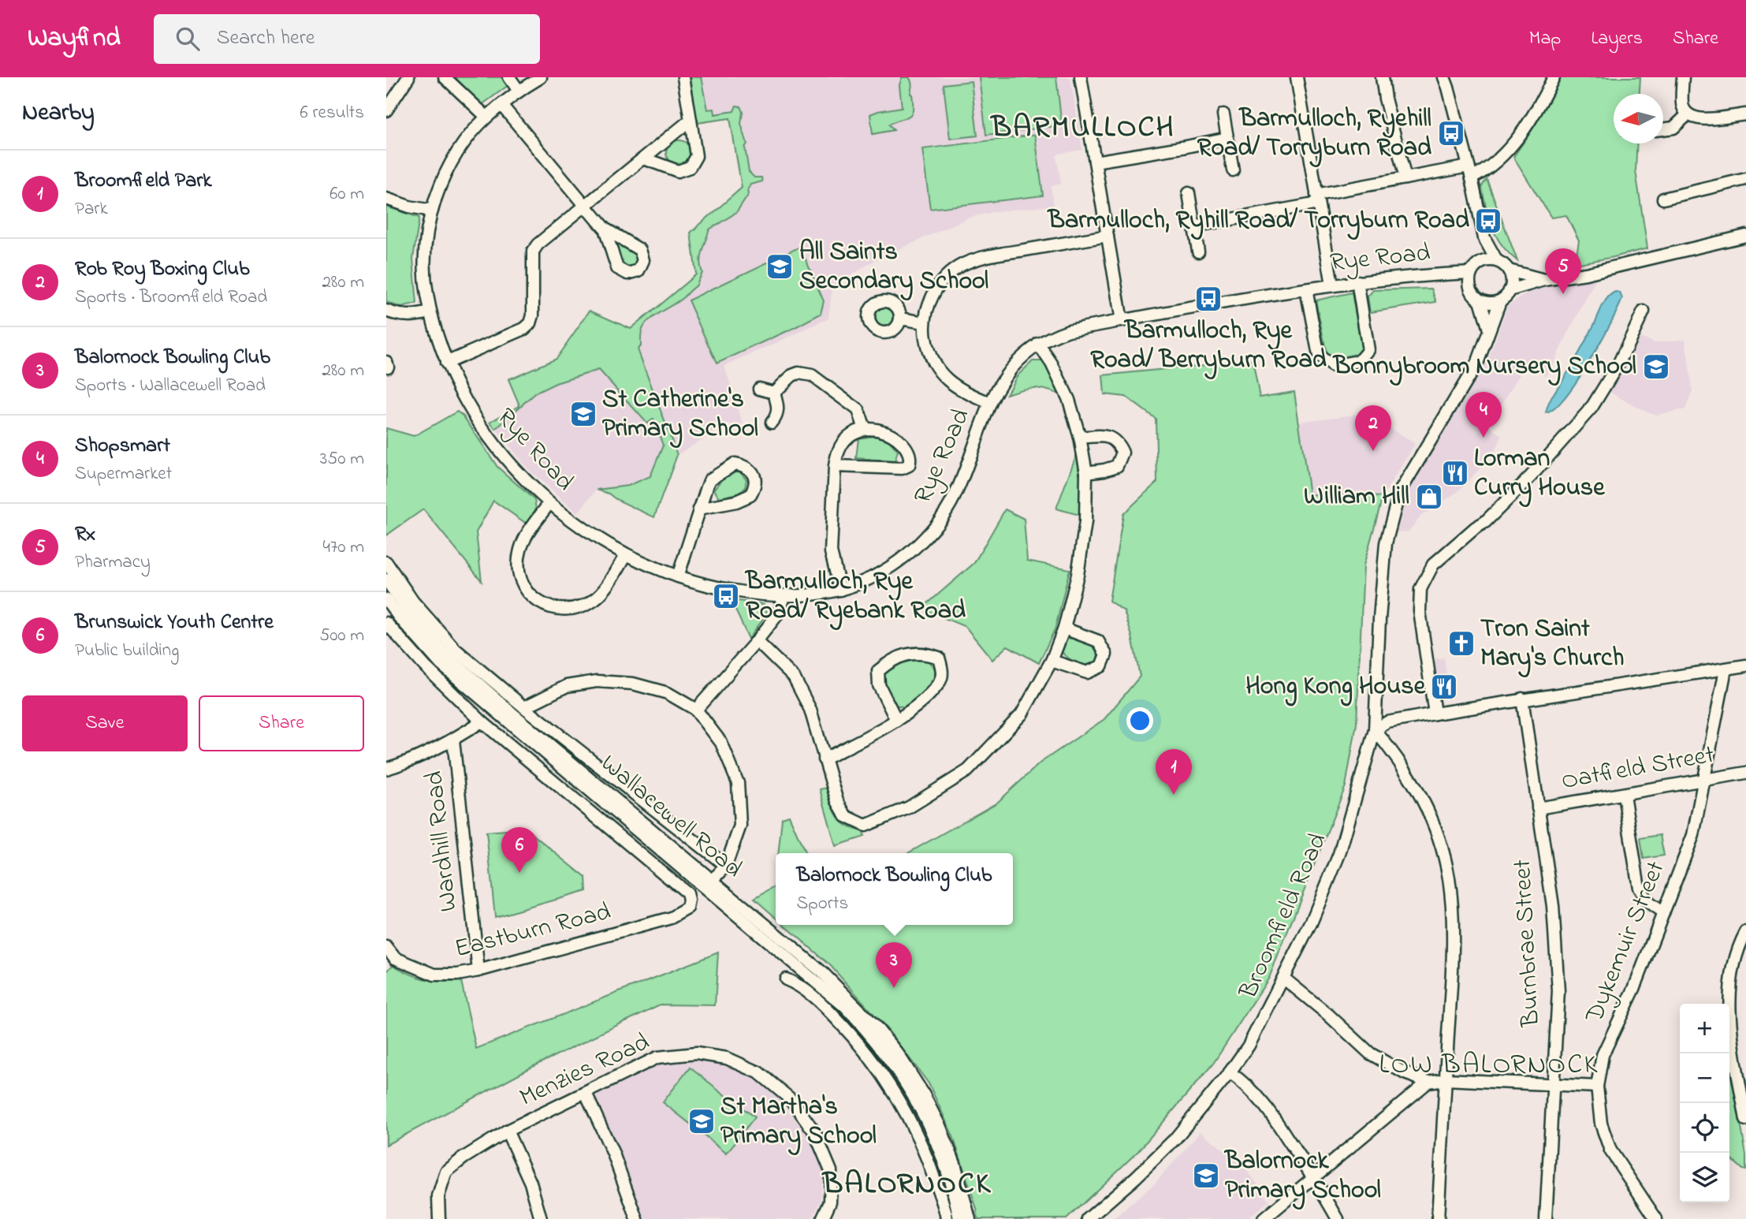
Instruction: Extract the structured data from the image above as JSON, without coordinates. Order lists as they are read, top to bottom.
{
  "streets": {
    "street": [
      "Rye Road",
      "Oatfield Street",
      "Wallacewell Road",
      "Wardhill Road",
      "Broomfield Road",
      "Eastburn Road",
      "Dykemuir Street",
      "Burnbrae Street",
      "Menzies Road"
    ]
  },
  "crossings": [
    ["Rye Road", "Broomfield Road"],
    ["Oatfield Street", "Dykemuir Street"],
    ["Oatfield Street", "Burnbrae Street"],
    ["Wallacewell Road", "Eastburn Road"],
    ["Wardhill Road", "Eastburn Road"]
  ],
  "districts": ["BARMULLOCH", "LOW BALORNOCK", "BALORNOCK"],
  "places": {
    "bus stop": [
      "Barmulloch, Ryehill Road/ Torryburn Road",
      "Barmulloch, Ryhill Road/ Torryburn Road",
      "Barmulloch, Rye Road/ Berryburn Road",
      "Barmulloch, Rye Road/ Ryebank Road"
    ],
    "school or university": [
      "All Saints Secondary School",
      "Bonnybroom Nursery School",
      "St Catherine's Primary School",
      "St Martha's Primary School",
      "Balornock Primary School"
    ],
    "restaurant": ["Lorman Curry House", "Hong Kong House"],
    "shop": ["William Hill"],
    "church": ["Tron Saint Mary's Church"]
  },
  "north": "left",
  "page": {
    "header": "Wayfind",
    "search": "Search here",
    "nav": ["Map", "Layers", "Share"],
    "heading": ["Nearby", "6 results"],
    "list": [
      {
        "mark": "1",
        "name": "Broomfield Park",
        "note": "Park",
        "value": "60 m"
      },
      {
        "mark": "2",
        "name": "Rob Roy Boxing Club",
        "note": "Sports · Broomfield Road",
        "value": "280 m"
      },
      {
        "mark": "3",
        "name": "Balornock Bowling Club",
        "note": "Sports · Wallacewell Road",
        "value": "280 m"
      },
      {
        "mark": "4",
        "name": "Shopsmart",
        "note": "Supermarket",
        "value": "350 m"
      },
      {
        "mark": "5",
        "name": "Rx",
        "note": "Pharmacy",
        "value": "470 m"
      },
      {
        "mark": "6",
        "name": "Brunswick Youth Centre",
        "note": "Public building",
        "value": "500 m"
      }
    ],
    "pins": [
      "5",
      "4",
      "2",
      "1",
      "6",
      "3"
    ],
    "buttons": ["Save", "Share"],
    "popup": ["Balornock Bowling Club", "Sports"],
    "map_buttons": ["+", "−"]
  }
}
